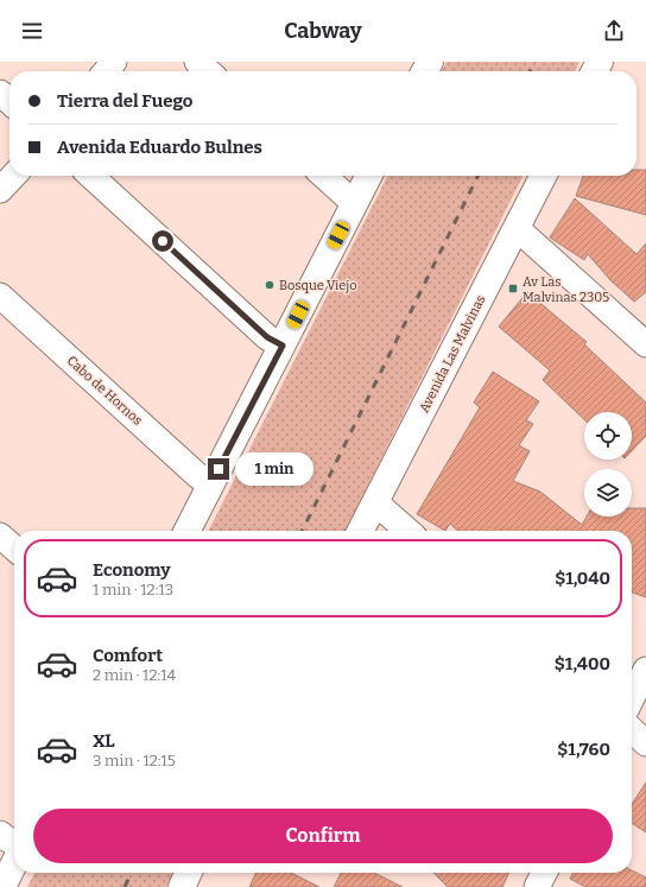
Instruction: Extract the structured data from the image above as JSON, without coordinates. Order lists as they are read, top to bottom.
{
  "streets": {
    "main road": ["Avenida Las Malvinas"],
    "street": ["Cabo de Hornos"]
  },
  "places": {
    "other": ["Bosque Viejo"],
    "transit": ["Av Las Malvinas 2305"]
  },
  "page": {
    "header": "Cabway",
    "banner": ["Tierra del Fuego", "Avenida Eduardo Bulnes"],
    "bubble": "1 min",
    "list": [
      {
        "name": "Economy",
        "note": "1 min · 12:13",
        "value": "$1,040"
      },
      {
        "name": "Comfort",
        "note": "2 min · 12:14",
        "value": "$1,400"
      },
      {
        "name": "XL",
        "note": "3 min · 12:15",
        "value": "$1,760"
      }
    ],
    "buttons": "Confirm"
  }
}
